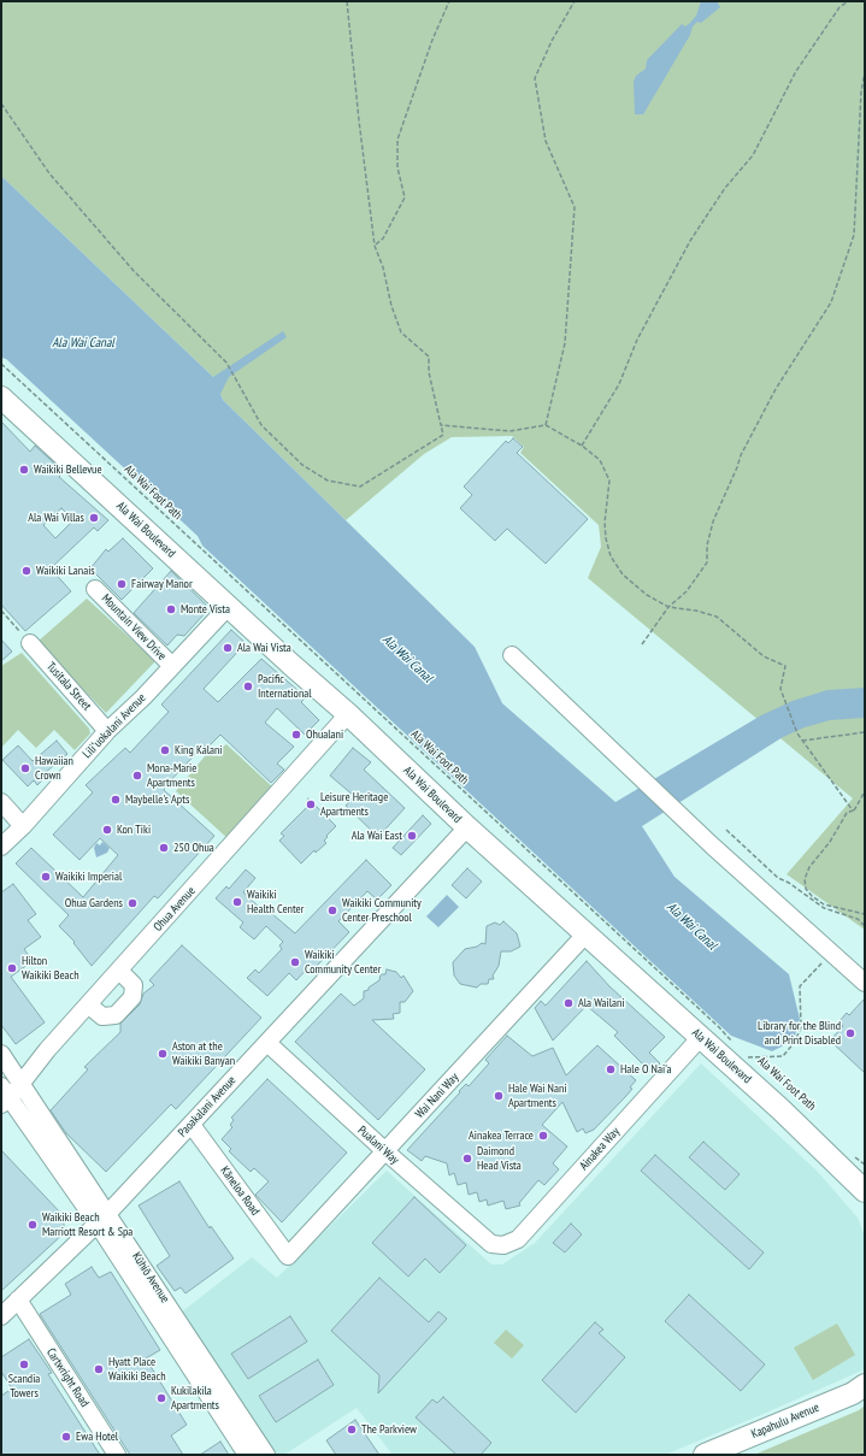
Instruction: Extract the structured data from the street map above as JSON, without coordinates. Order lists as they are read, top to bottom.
{
  "streets": {
    "main road": ["Ala Wai Boulevard", "Kapahulu Avenue"],
    "street": [
      "Mountain View Drive",
      "Tusitala Street",
      "Liliʻuokalani Avenue",
      "Ohua Avenue",
      "Wai Nani Way",
      "Paoakalani Avenue",
      "Pualani Way",
      "Ainakea Way",
      "Kāneloa Road",
      "Kūhiō Avenue",
      "Cartwright Road"
    ],
    "path": ["Ala Wai Foot Path"]
  },
  "crossings": [
    ["Ala Wai Boulevard", "Liliʻuokalani Avenue"],
    ["Ala Wai Boulevard", "Ohua Avenue"],
    ["Ala Wai Boulevard", "Wai Nani Way"],
    ["Ala Wai Boulevard", "Paoakalani Avenue"],
    ["Ala Wai Boulevard", "Ainakea Way"],
    ["Mountain View Drive", "Liliʻuokalani Avenue"],
    ["Tusitala Street", "Liliʻuokalani Avenue"],
    ["Ohua Avenue", "Kūhiō Avenue"],
    ["Wai Nani Way", "Pualani Way"],
    ["Wai Nani Way", "Kāneloa Road"],
    ["Paoakalani Avenue", "Pualani Way"],
    ["Paoakalani Avenue", "Kāneloa Road"],
    ["Paoakalani Avenue", "Kūhiō Avenue"],
    ["Paoakalani Avenue", "Cartwright Road"],
    ["Pualani Way", "Ainakea Way"]
  ],
  "water": ["Ala Wai Canal"],
  "places": [
    "Waikiki Bellevue",
    "Ala Wai Villas",
    "Waikiki Lanais",
    "Fairway Manor",
    "Monte Vista",
    "Ala Wai Vista",
    "Pacific International",
    "Ohualani",
    "King Kalani",
    "Hawaiian Crown",
    "Mona-Marie Apartments",
    "Maybelle's Apts",
    "Leisure Heritage Apartments",
    "Kon Tiki",
    "Ala Wai East",
    "250 Ohua",
    "Waikiki Imperial",
    "Waikiki Health Center",
    "Ohua Gardens",
    "Waikiki Community Center Preschool",
    "Waikiki Community Center",
    "Hilton Waikiki Beach",
    "Ala Wailani",
    "Library for the Blind and Print Disabled",
    "Aston at the Waikiki Banyan",
    "Hale O Nai'a",
    "Hale Wai Nani Apartments",
    "Ainakea Terrace",
    "Daimond Head Vista",
    "Waikiki Beach Marriott Resort & Spa",
    "Scandia Towers",
    "Hyatt Place Waikiki Beach",
    "Kukilakila Apartments",
    "The Parkview",
    "Ewa Hotel"
  ]
}
